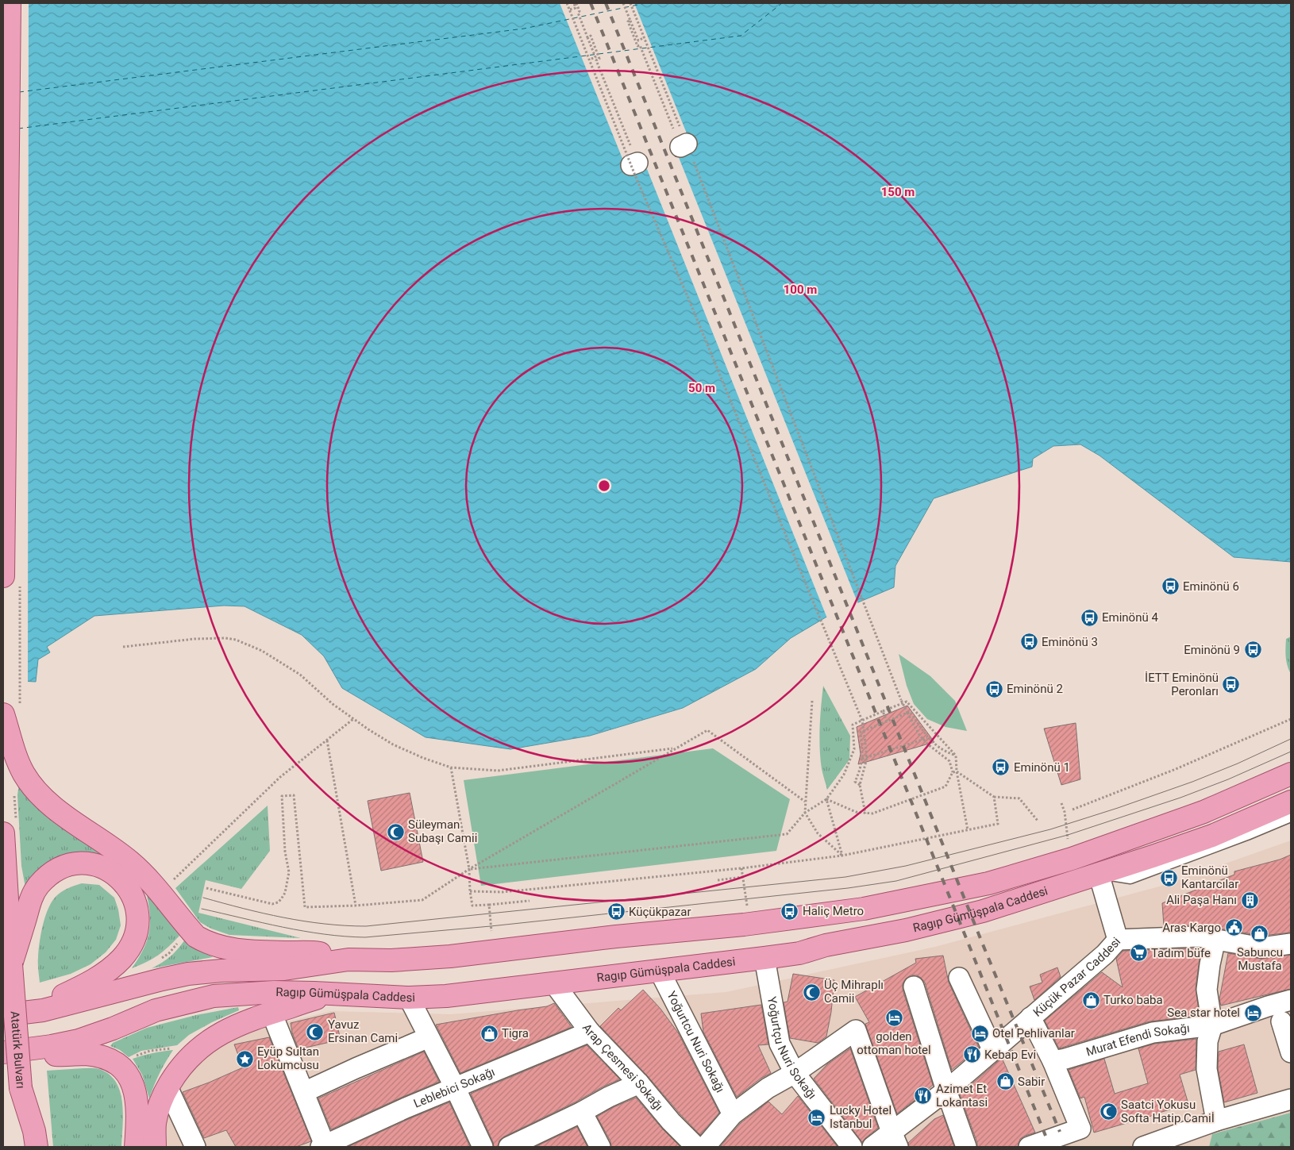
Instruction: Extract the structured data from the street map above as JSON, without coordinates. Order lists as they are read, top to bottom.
{
  "streets": {
    "main road": ["Ragıp Gümüşpala Caddesi", "Atatürk Bulvarı"],
    "street": [
      "Küçük Pazar Caddesi",
      "Murat Efendi Sokağı",
      "Yoğurtcu Nuri Sokağı",
      "Yoğurtçu Nuri Sokağı",
      "Arap Çesmesi Sokağı",
      "Leblebici Sokağı"
    ]
  },
  "crossings": [
    ["Ragıp Gümüşpala Caddesi", "Küçük Pazar Caddesi"],
    ["Ragıp Gümüşpala Caddesi", "Yoğurtcu Nuri Sokağı"],
    ["Ragıp Gümüşpala Caddesi", "Yoğurtçu Nuri Sokağı"],
    ["Ragıp Gümüşpala Caddesi", "Arap Çesmesi Sokağı"],
    ["Arap Çesmesi Sokağı", "Leblebici Sokağı"]
  ],
  "places": {
    "bus stop": [
      "Eminönü 6",
      "Eminönü 4",
      "Eminönü 3",
      "Eminönü 9",
      "İETT Eminönü Peronları",
      "Eminönü 2",
      "Eminönü 1",
      "Eminönü Kantarcılar",
      "Haliç Metro",
      "Küçükpazar"
    ],
    "mosque": [
      "Süleyman Subaşı Camii",
      "Üç Mihraplı Camii",
      "Yavuz Ersinan Cami",
      "Saatci Yokusu Softa Hatip Camiİ"
    ],
    "building": ["Ali Paşa Hanı"],
    "public building": ["Aras Kargo"],
    "shop": [
      "Sabuncu Mustafa",
      "Turko baba",
      "Tigra",
      "Sabir"
    ],
    "supermarket": ["Tadım büfe"],
    "hotel": [
      "Sea star hotel",
      "golden ottoman hotel",
      "Otel Pehlivanlar",
      "Lucky Hotel Istanbul"
    ],
    "restaurant": ["Kebap Evi", "Azimet Et Lokantasi"],
    "place": ["Eyüp Sultan Lokumcusu"]
  },
  "rings": ["150 m", "100 m", "50 m"]
}
